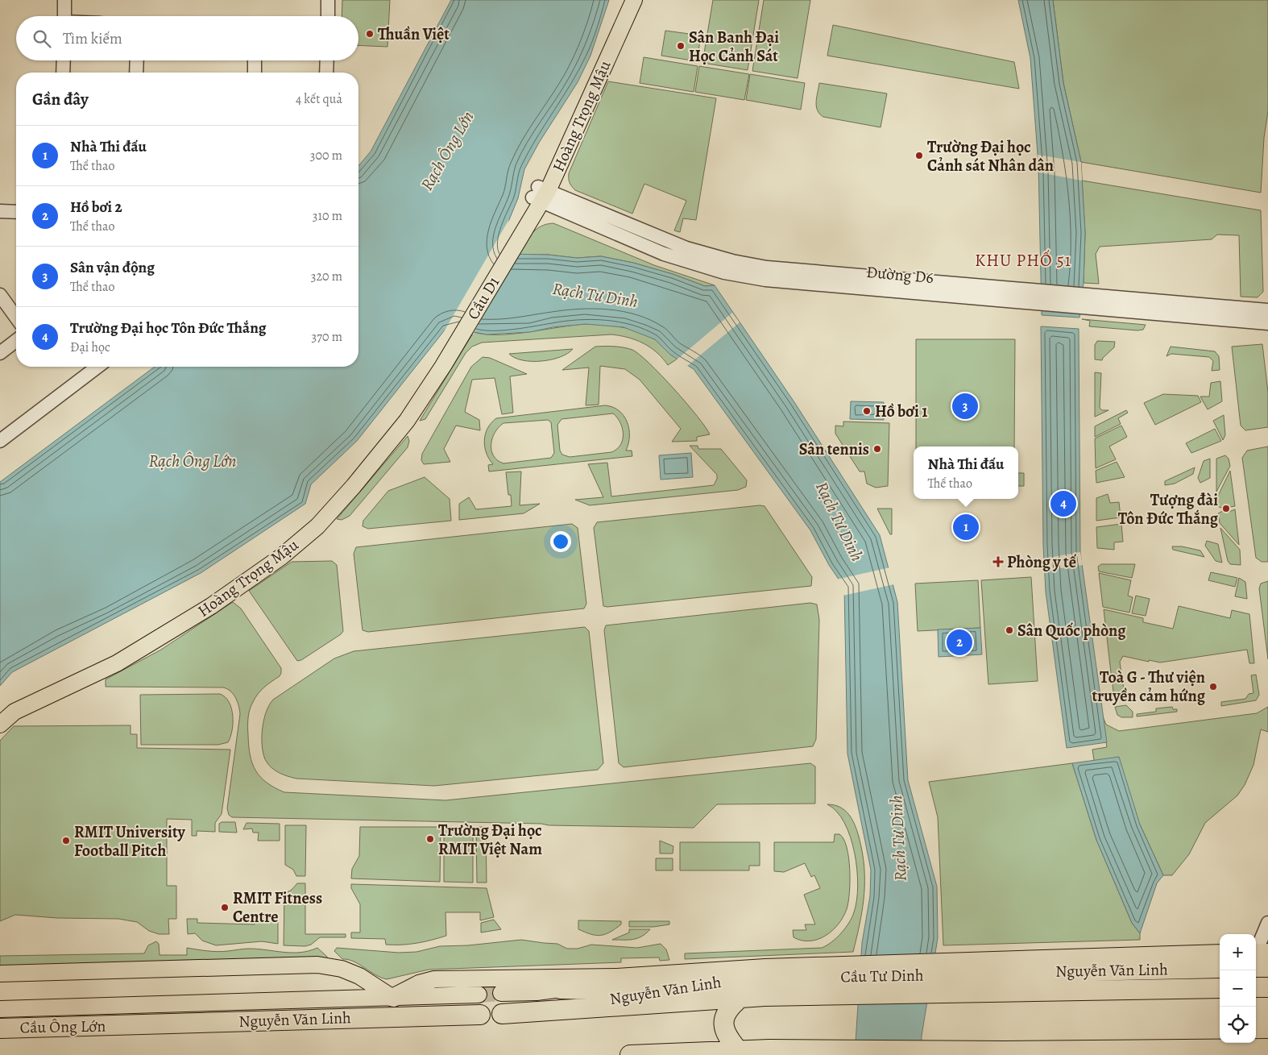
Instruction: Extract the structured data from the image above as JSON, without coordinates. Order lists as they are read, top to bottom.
{
  "streets": {
    "highway": ["Nguyễn Văn Linh", "Cầu Tư Dinh", "Cầu Ông Lớn"],
    "main road": ["Hoàng Trọng Mậu", "Cầu D1"],
    "street": ["Đường D6"]
  },
  "crossings": [
    ["Hoàng Trọng Mậu", "Đường D6"],
    ["Hoàng Trọng Mậu", "Cầu D1"],
    ["Nguyễn Văn Linh", "Cầu Tư Dinh"],
    ["Nguyễn Văn Linh", "Cầu Ông Lớn"]
  ],
  "districts": ["KHU PHỐ 51"],
  "water": ["Rạch Ông Lớn", "Rạch Tư Dinh"],
  "places": {
    "other": [
      "Thuần Việt",
      "Sân Banh Đại Học Cảnh Sát",
      "Trường Đại học Cảnh sát Nhân dân",
      "Hồ bơi 1",
      "Sân tennis",
      "Tượng đài Tôn Đức Thắng",
      "Sân Quốc phòng",
      "Toà G - Thư viện truyền cảm hứng",
      "Trường Đại học RMIT Việt Nam",
      "RMIT University Football Pitch",
      "RMIT Fitness Centre"
    ],
    "health": ["Phòng y tế"]
  },
  "page": {
    "search": "Tìm kiếm",
    "heading": ["Gần đây", "4 kết quả"],
    "list": [
      {
        "mark": "1",
        "name": "Nhà Thi đấu",
        "note": "Thể thao",
        "value": "300 m"
      },
      {
        "mark": "2",
        "name": "Hồ bơi 2",
        "note": "Thể thao",
        "value": "310 m"
      },
      {
        "mark": "3",
        "name": "Sân vận động",
        "note": "Thể thao",
        "value": "320 m"
      },
      {
        "mark": "4",
        "name": "Trường Đại học Tôn Đức Thắng",
        "note": "Đại học",
        "value": "370 m"
      }
    ],
    "pins": [
      "3",
      "4",
      "1",
      "2"
    ],
    "popup": ["Nhà Thi đấu", "Thể thao"],
    "map_buttons": ["+", "−"]
  }
}
